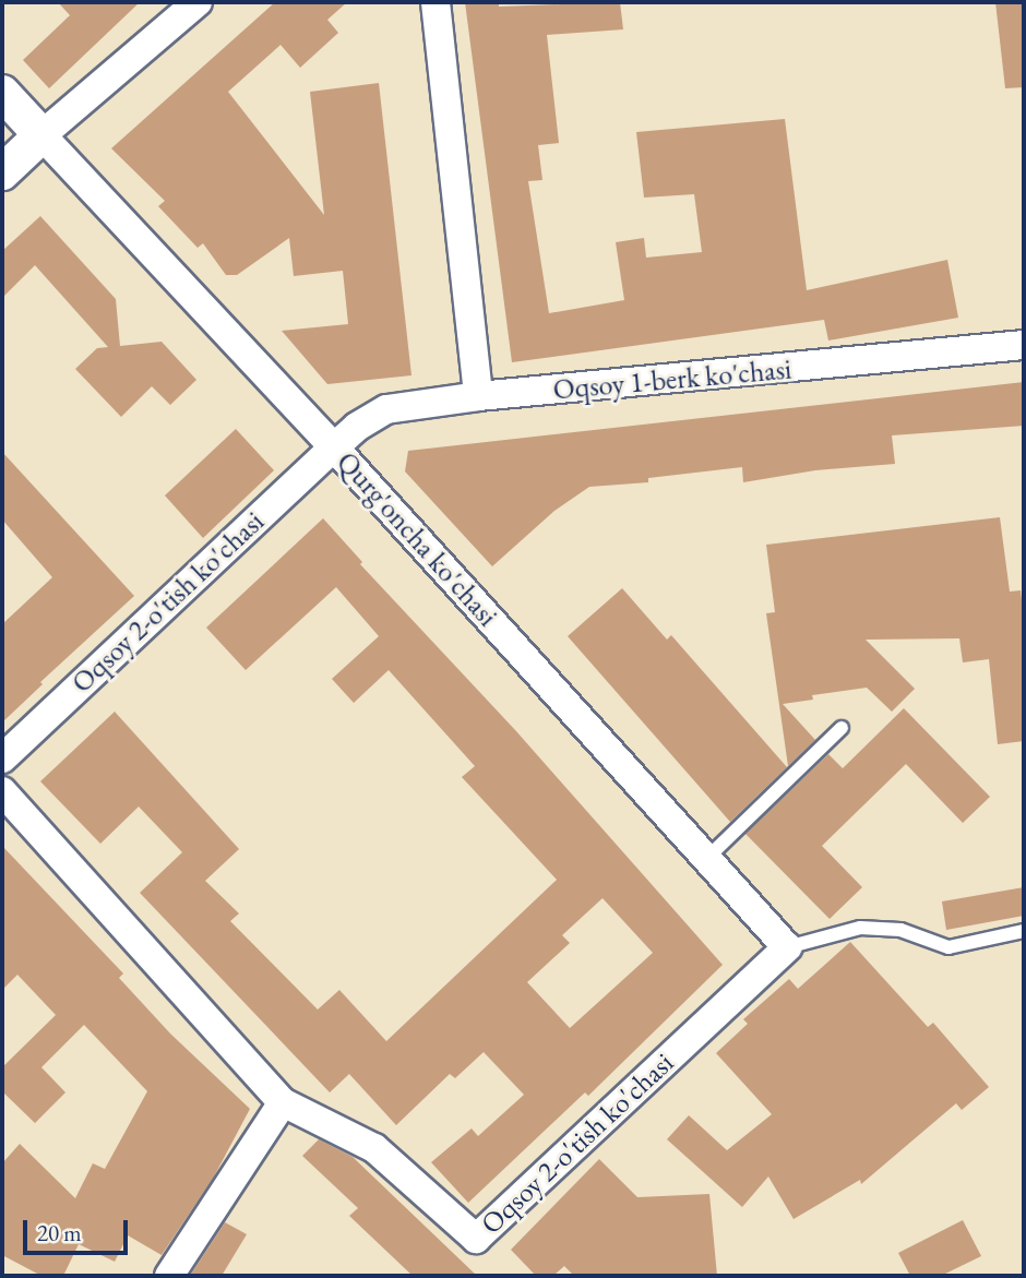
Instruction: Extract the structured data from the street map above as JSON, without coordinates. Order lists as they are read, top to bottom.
{
  "streets": {
    "street": ["Oqsoy 1-berk ko'chasi", "Qurg'oncha ko'chasi", "Oqsoy 2-o'tish ko'chasi"]
  },
  "crossings": [
    ["Oqsoy 1-berk ko'chasi", "Qurg'oncha ko'chasi"],
    ["Oqsoy 1-berk ko'chasi", "Oqsoy 2-o'tish ko'chasi"],
    ["Qurg'oncha ko'chasi", "Oqsoy 2-o'tish ko'chasi"]
  ],
  "scale_bar": "20 m"
}
